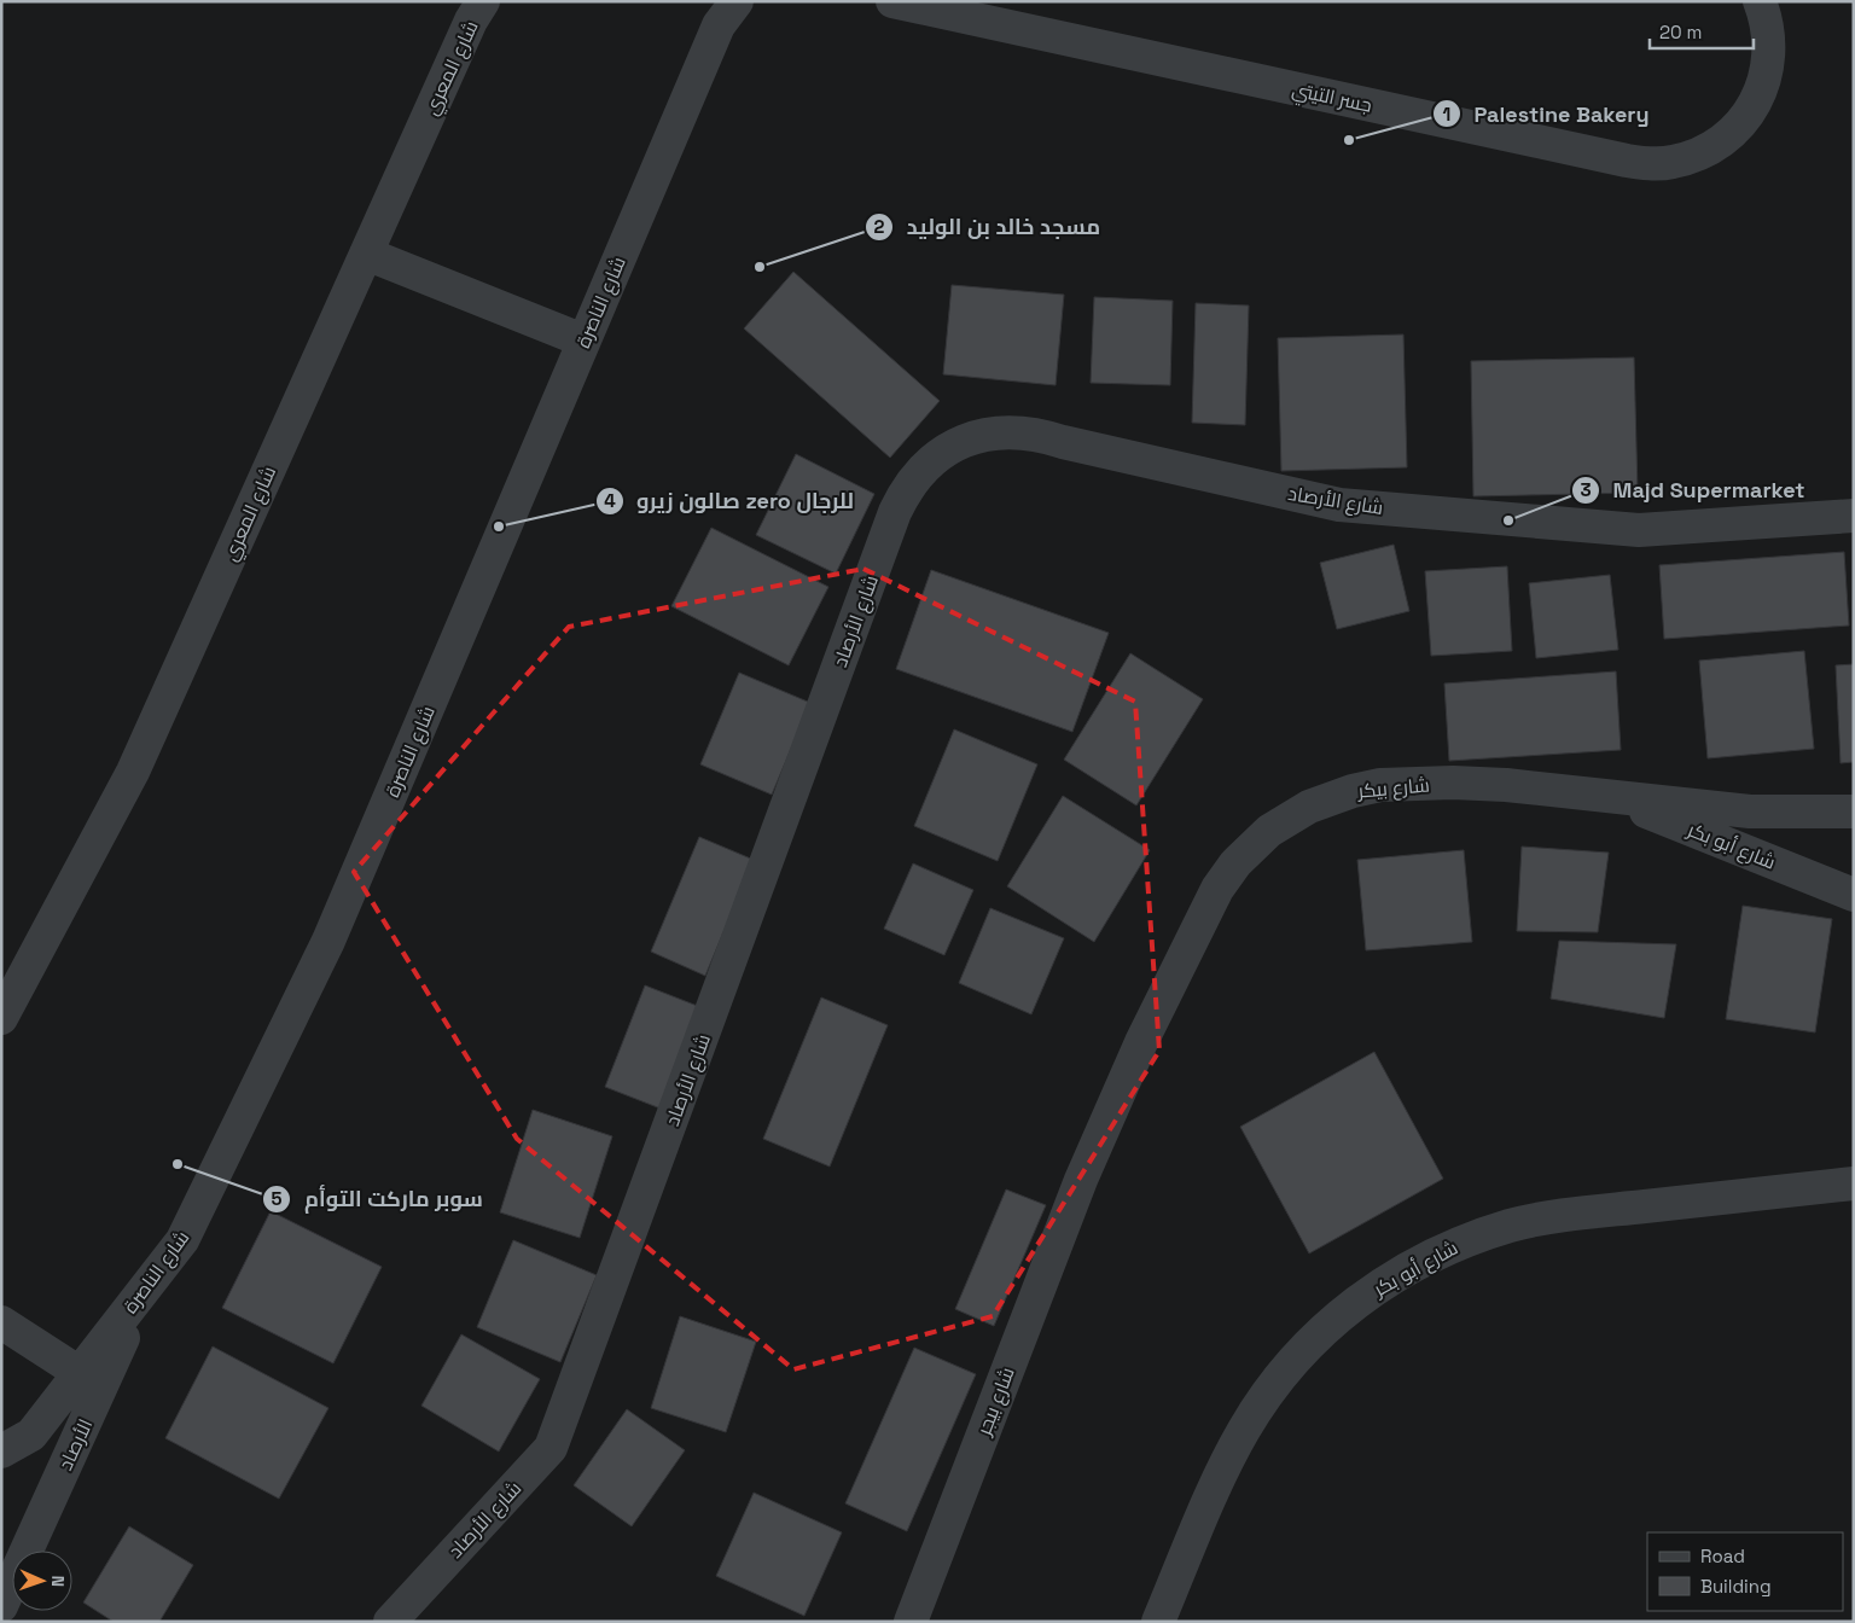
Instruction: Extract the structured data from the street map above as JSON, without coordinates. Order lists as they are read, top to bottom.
{
  "streets": {
    "street": [
      "شارع المعري",
      "جسر التيتي",
      "شارع الناصرة",
      "شارع الأرصاد",
      "شارع بيكر",
      "شارع أبو بكر",
      "شارع بيجر",
      "الأرصاد"
    ]
  },
  "crossings": [
    ["شارع الناصرة", "الأرصاد"],
    ["شارع بيكر", "شارع أبو بكر"],
    ["شارع بيكر", "شارع بيجر"]
  ],
  "places": [
    "Palestine Bakery",
    "مسجد خالد بن الوليد",
    "Majd Supermarket",
    "صالون زيرو zero للرجال",
    "سوبر ماركت التوأم"
  ],
  "legend": ["Road", "Building"],
  "scale_bar": "20 m",
  "north": "right"
}
